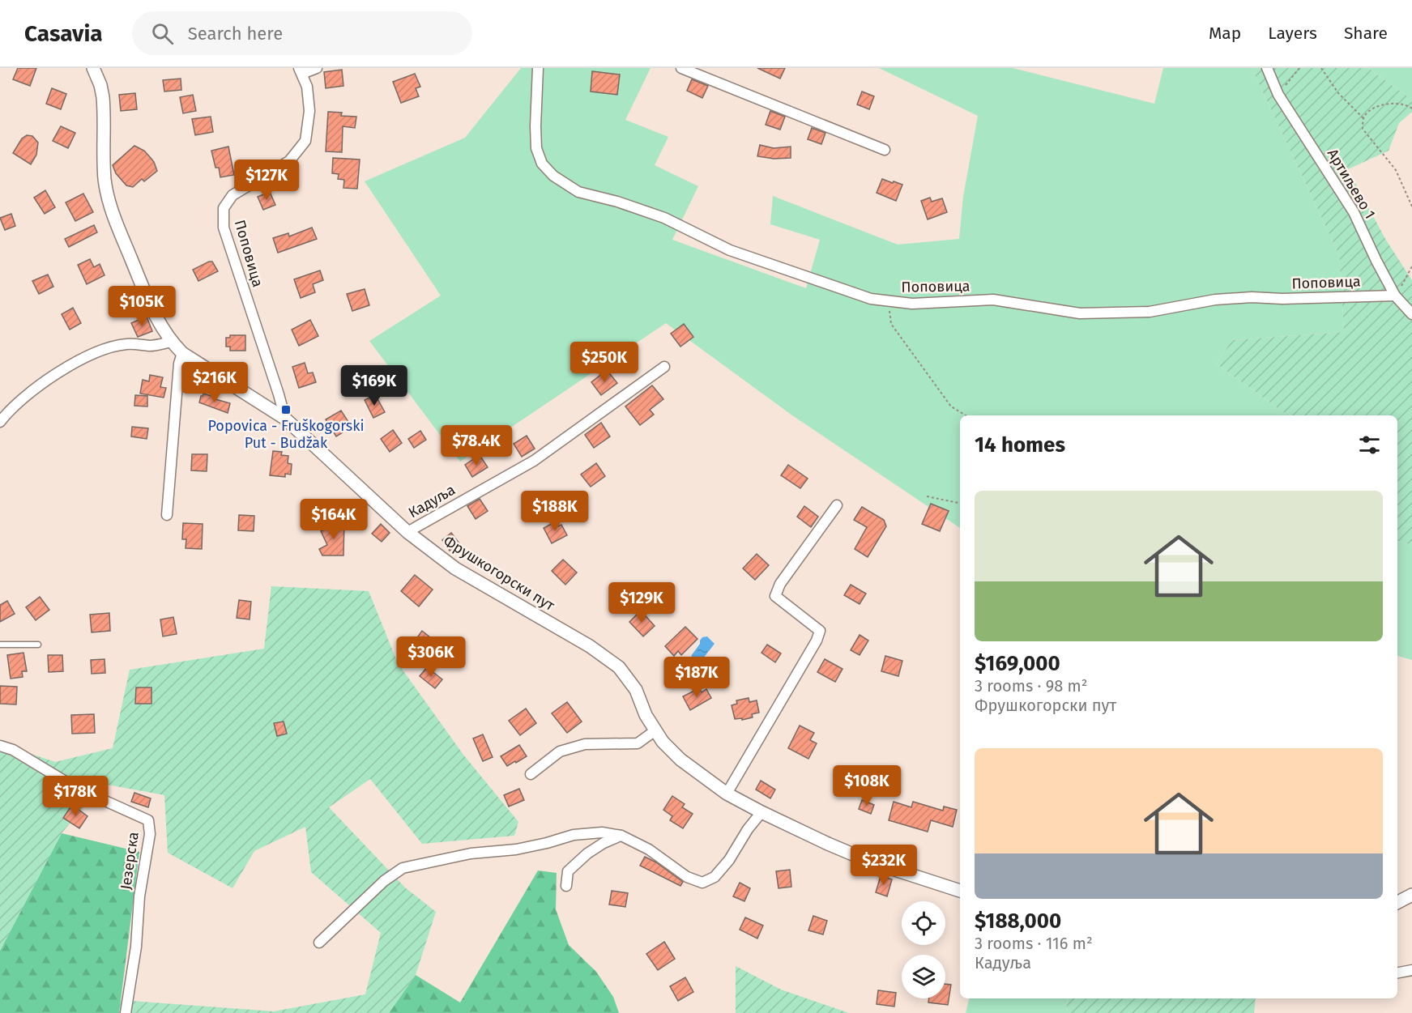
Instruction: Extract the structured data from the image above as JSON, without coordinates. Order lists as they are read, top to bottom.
{
  "streets": {
    "street": [
      "Артиљево 1",
      "Поповица",
      "Кадуља",
      "Фрушкогорски пут",
      "Језерска"
    ]
  },
  "crossings": [
    ["Артиљево 1", "Поповица"],
    ["Поповица", "Фрушкогорски пут"],
    ["Кадуља", "Фрушкогорски пут"]
  ],
  "places": {
    "transit": ["Popovica - Fruškogorski Put - Budžak"]
  },
  "page": {
    "header": "Casavia",
    "search": "Search here",
    "nav": ["Map", "Layers", "Share"],
    "price": [
      "$127K",
      "$105K",
      "$250K",
      "$216K",
      "$169K",
      "$78.4K",
      "$188K",
      "$164K",
      "$129K",
      "$306K",
      "$187K",
      "$108K",
      "$178K",
      "$232K"
    ],
    "heading": "14 homes",
    "list": [
      {
        "name": "$169,000",
        "note": "3 rooms · 98 m² · Фрушкогорски пут"
      },
      {
        "name": "$188,000",
        "note": "3 rooms · 116 m² · Кадуља"
      }
    ]
  }
}
